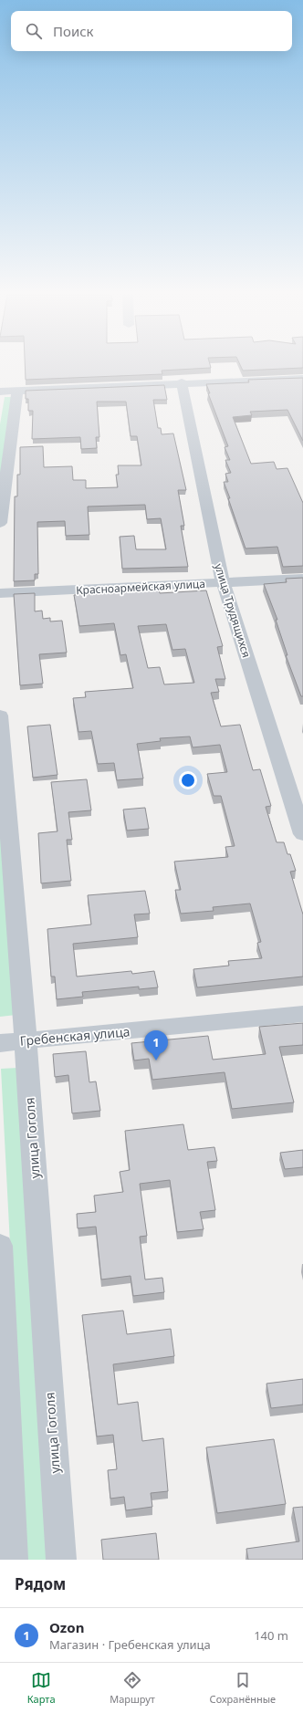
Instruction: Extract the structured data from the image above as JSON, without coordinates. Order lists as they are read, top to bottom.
{
  "streets": {
    "street": [
      "Красноармейская улица",
      "улица Трудящихся",
      "Гребенская улица",
      "улица Гоголя"
    ]
  },
  "crossings": [
    ["Красноармейская улица", "улица Трудящихся"],
    ["Гребенская улица", "улица Гоголя"]
  ],
  "page": {
    "search": "Поиск",
    "pins": "1",
    "heading": "Рядом",
    "list": [
      {
        "mark": "1",
        "name": "Ozon",
        "note": "Магазин · Гребенская улица",
        "value": "140 m"
      }
    ],
    "nav": ["Карта", "Маршрут", "Сохранённые"]
  }
}
